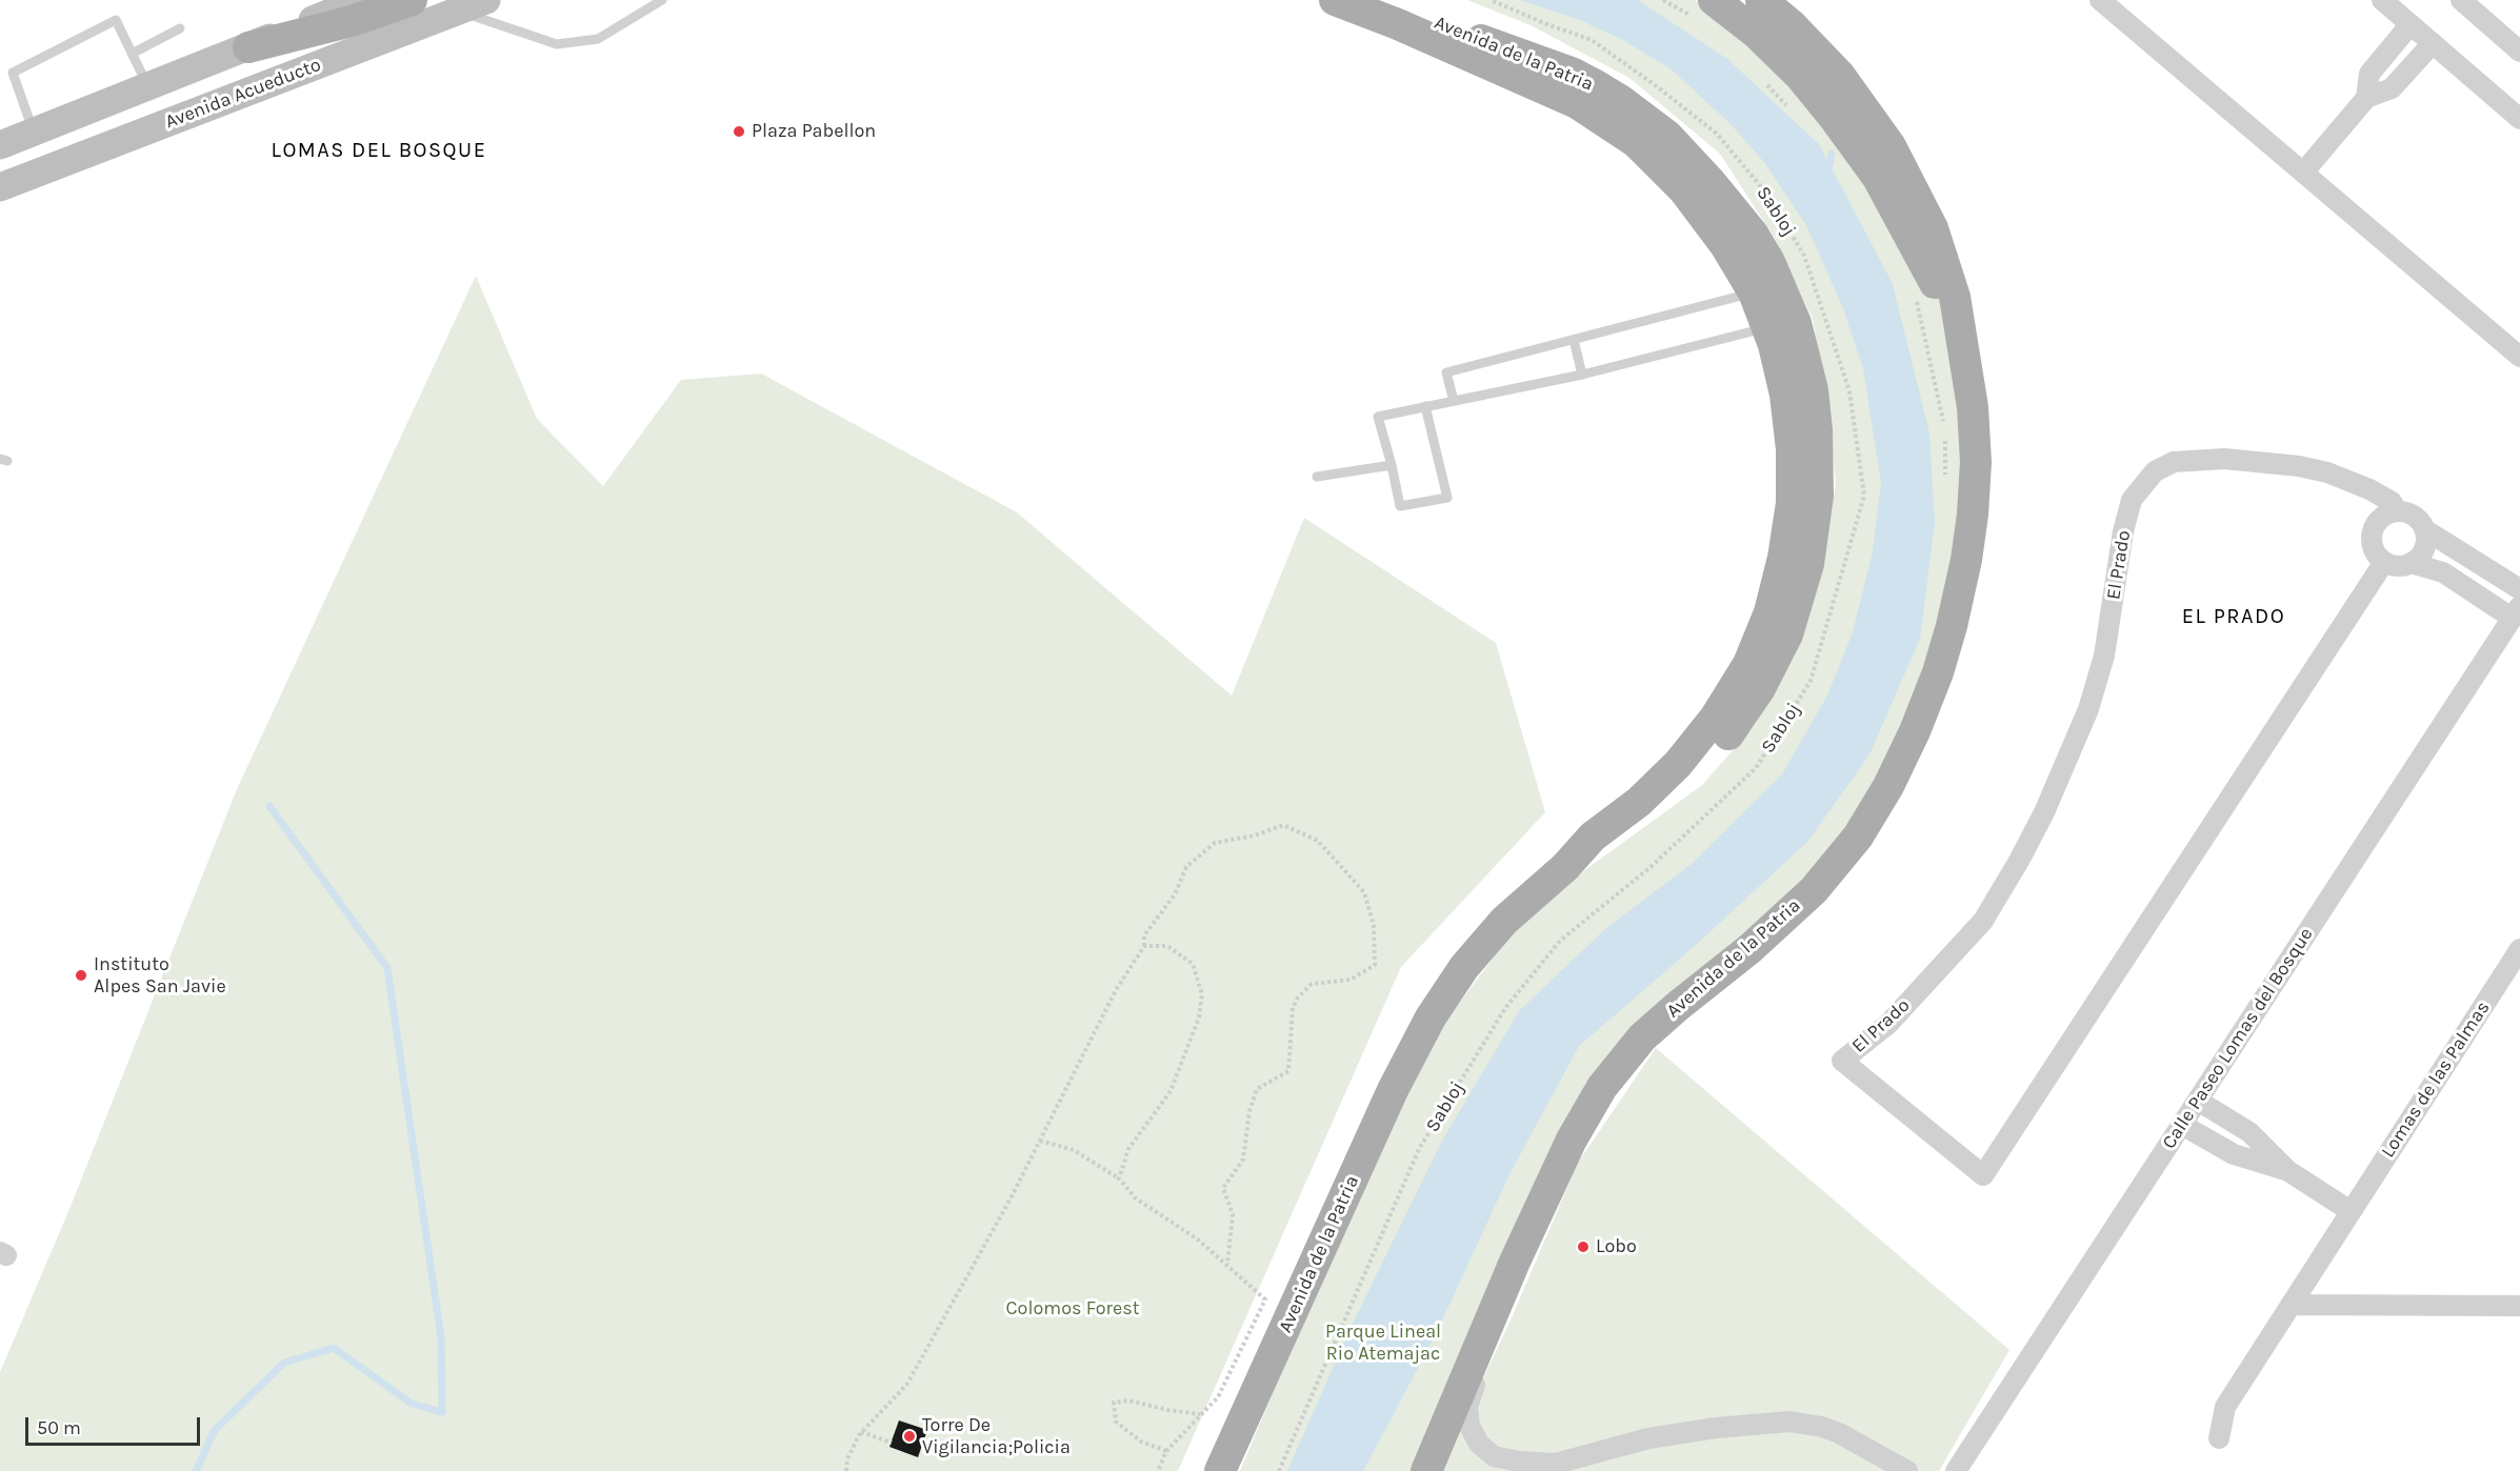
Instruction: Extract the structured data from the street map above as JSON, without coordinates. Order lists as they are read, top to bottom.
{
  "streets": {
    "main road": ["Avenida de la Patria", "Avenida Acueducto"],
    "street": ["El Prado", "Calle Paseo Lomas del Bosque", "Lomas de las Palmas"],
    "path": ["Sabloj"]
  },
  "districts": ["LOMAS DEL BOSQUE", "EL PRADO"],
  "parks": ["Colomos Forest", "Parque Lineal Rio Atemajac"],
  "places": [
    "Plaza Pabellon",
    "Instituto Alpes San Javie",
    "Lobo",
    "Torre De Vigilancia;Policia"
  ],
  "scale_bar": "50 m"
}
